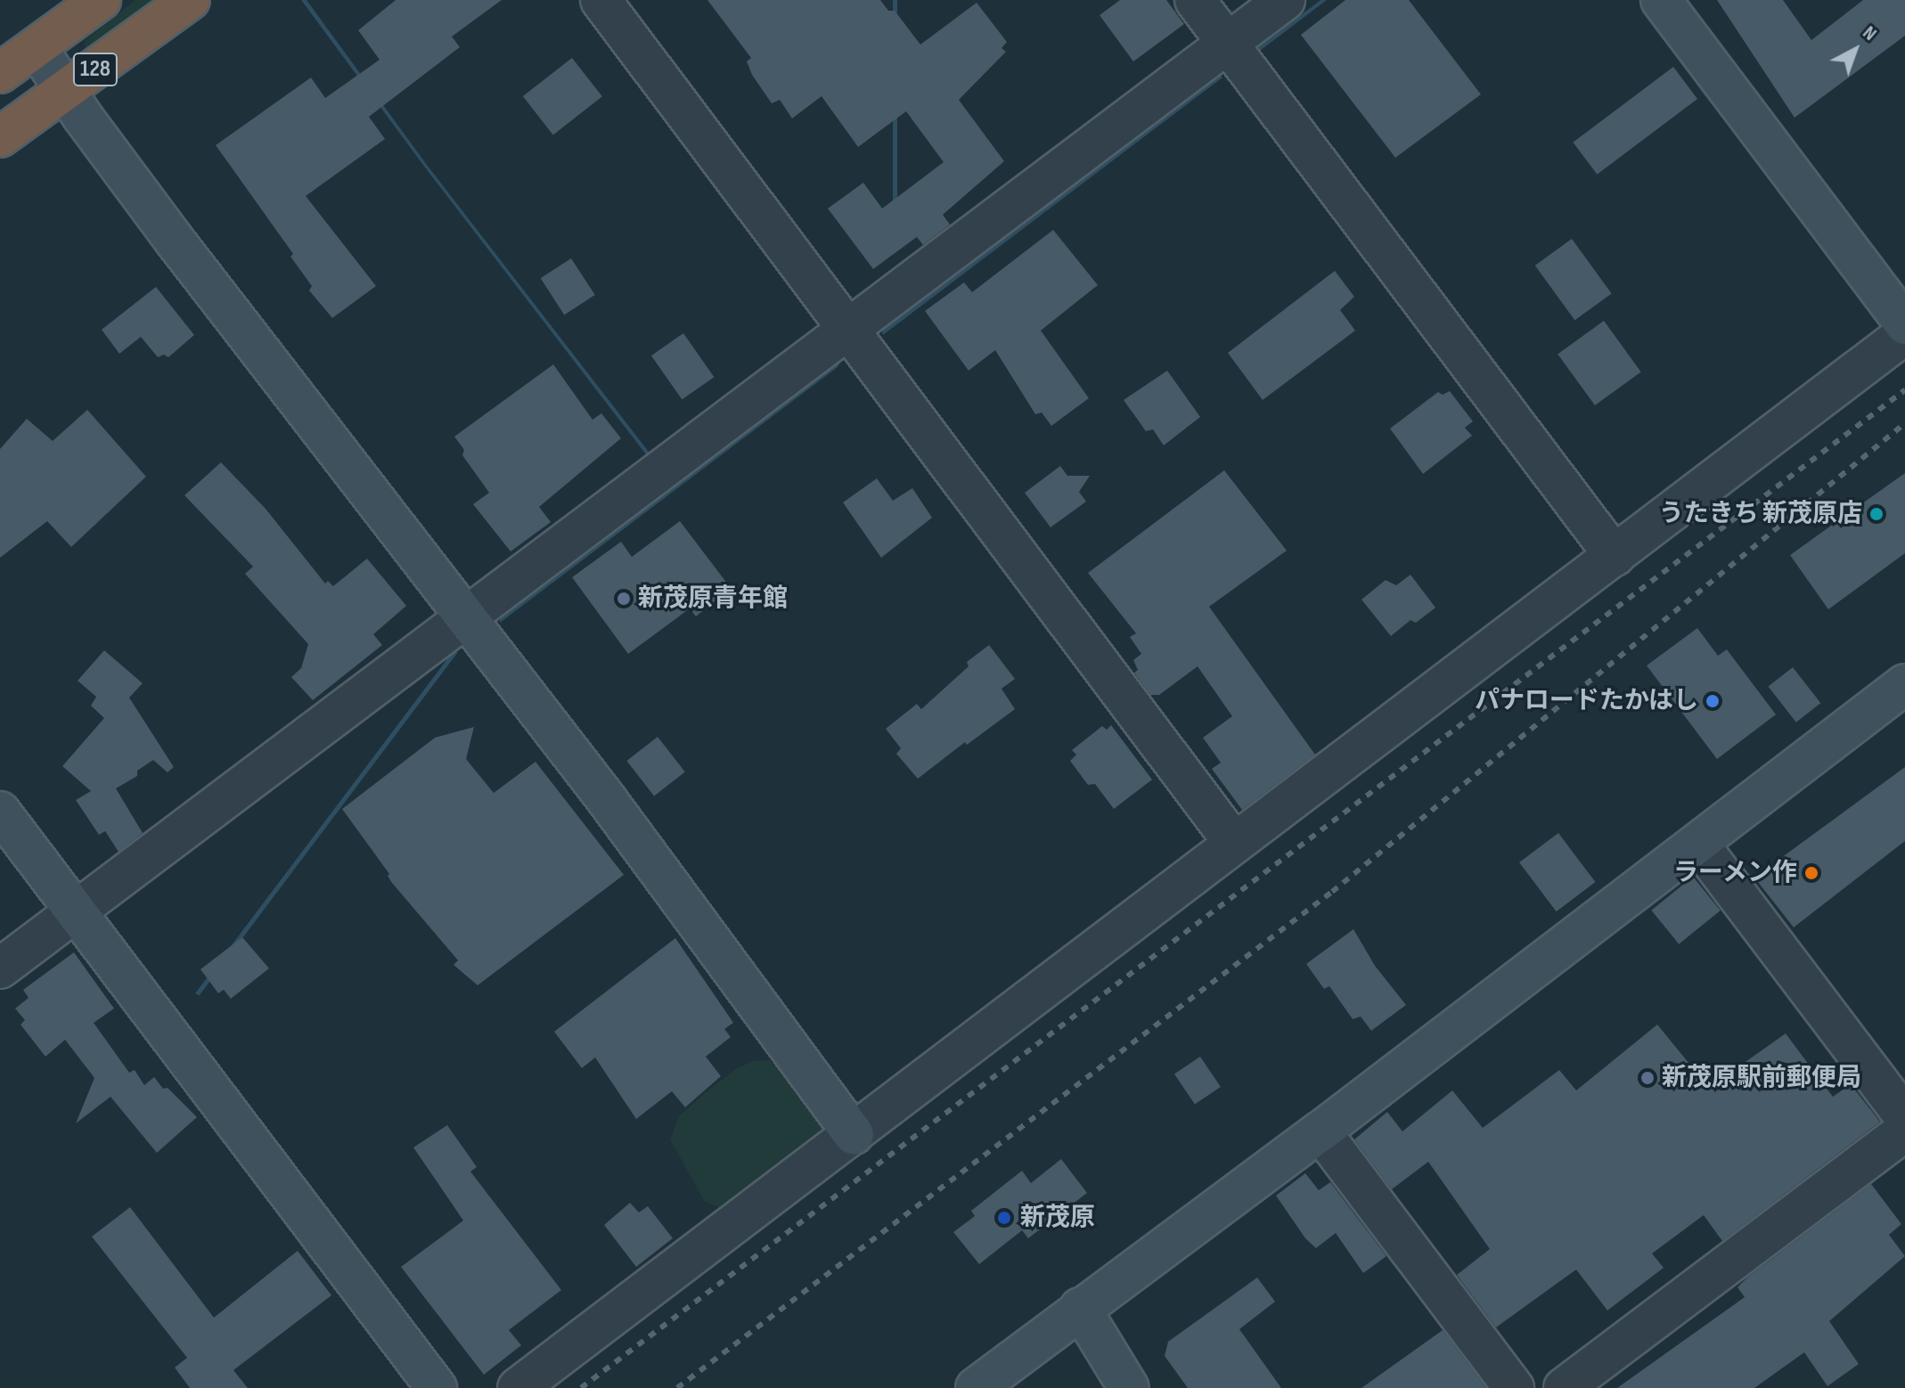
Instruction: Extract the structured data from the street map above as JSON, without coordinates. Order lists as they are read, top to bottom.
{
  "streets": {
    "highway": ["128"]
  },
  "places": [
    "うたきち 新茂原店",
    "新茂原青年館",
    "パナロードたかはし",
    "ラーメン作",
    "新茂原駅前郵便局",
    "新茂原"
  ],
  "north": "top right"
}
